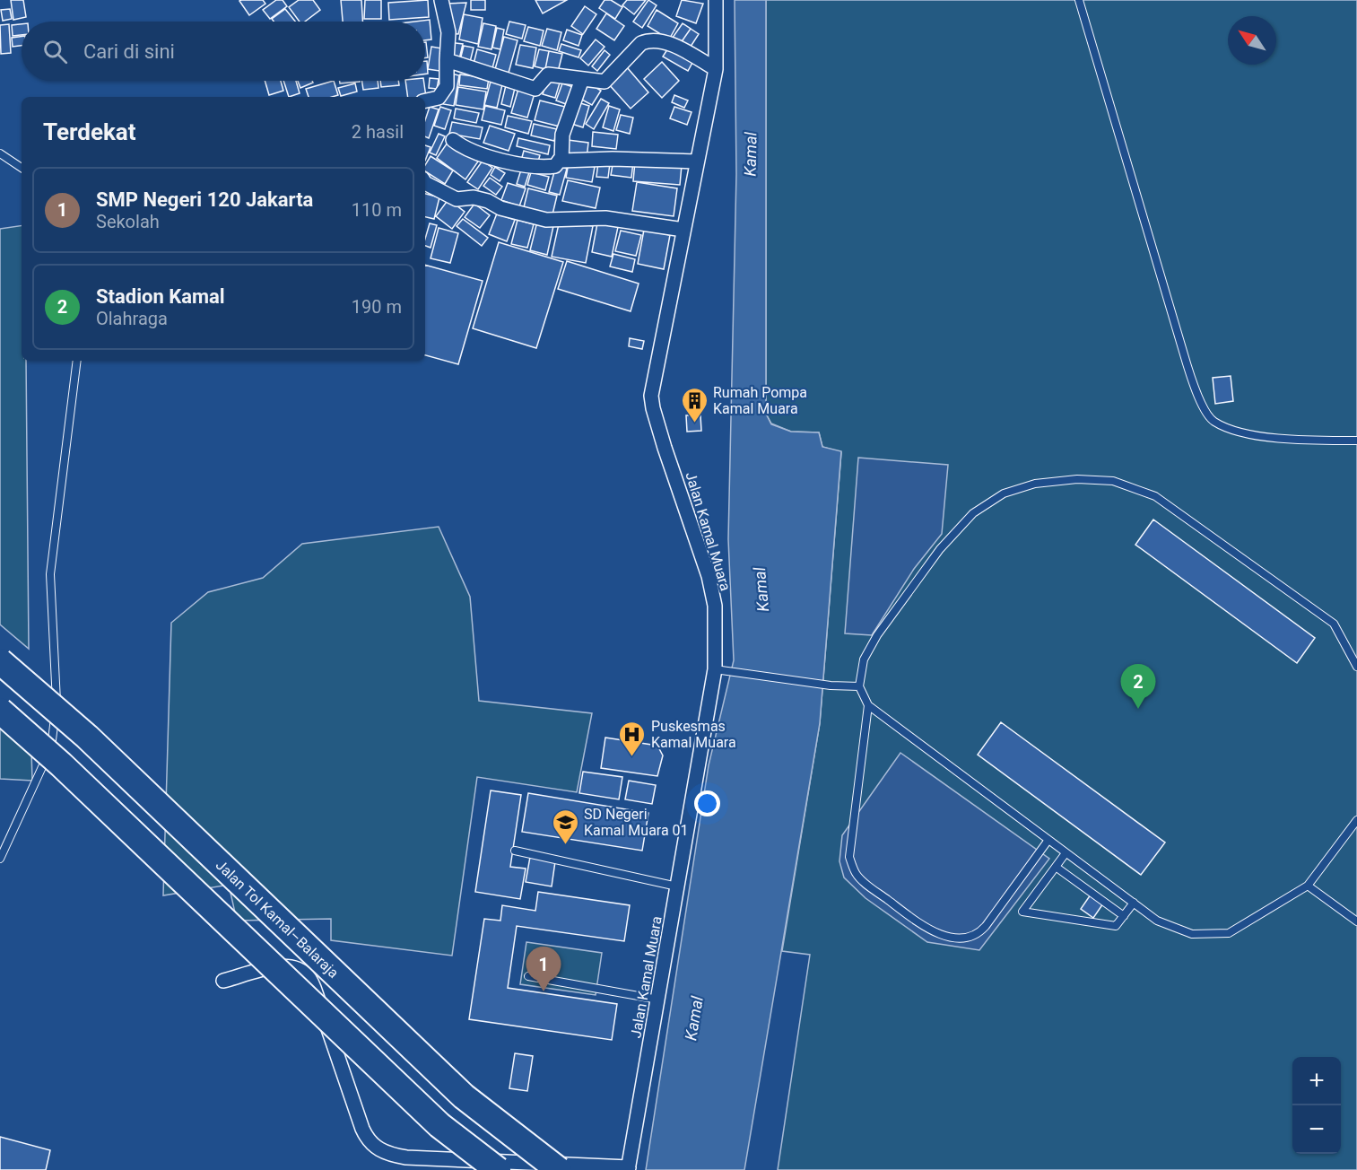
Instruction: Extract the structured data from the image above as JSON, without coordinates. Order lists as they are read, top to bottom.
{
  "streets": {
    "highway": ["Jalan Tol Kamal–Balaraja"],
    "street": ["Jalan Kamal Muara"]
  },
  "water": ["Kamal"],
  "places": {
    "building": ["Rumah Pompa Kamal Muara"],
    "hospital": ["Puskesmas Kamal Muara"],
    "school or university": ["SD Negeri Kamal Muara 01"]
  },
  "north": "top left",
  "page": {
    "search": "Cari di sini",
    "heading": ["Terdekat", "2 hasil"],
    "list": [
      {
        "mark": "1",
        "name": "SMP Negeri 120 Jakarta",
        "note": "Sekolah",
        "value": "110 m"
      },
      {
        "mark": "2",
        "name": "Stadion Kamal",
        "note": "Olahraga",
        "value": "190 m"
      }
    ],
    "pins": ["2", "1"],
    "map_buttons": ["+", "−"]
  }
}
